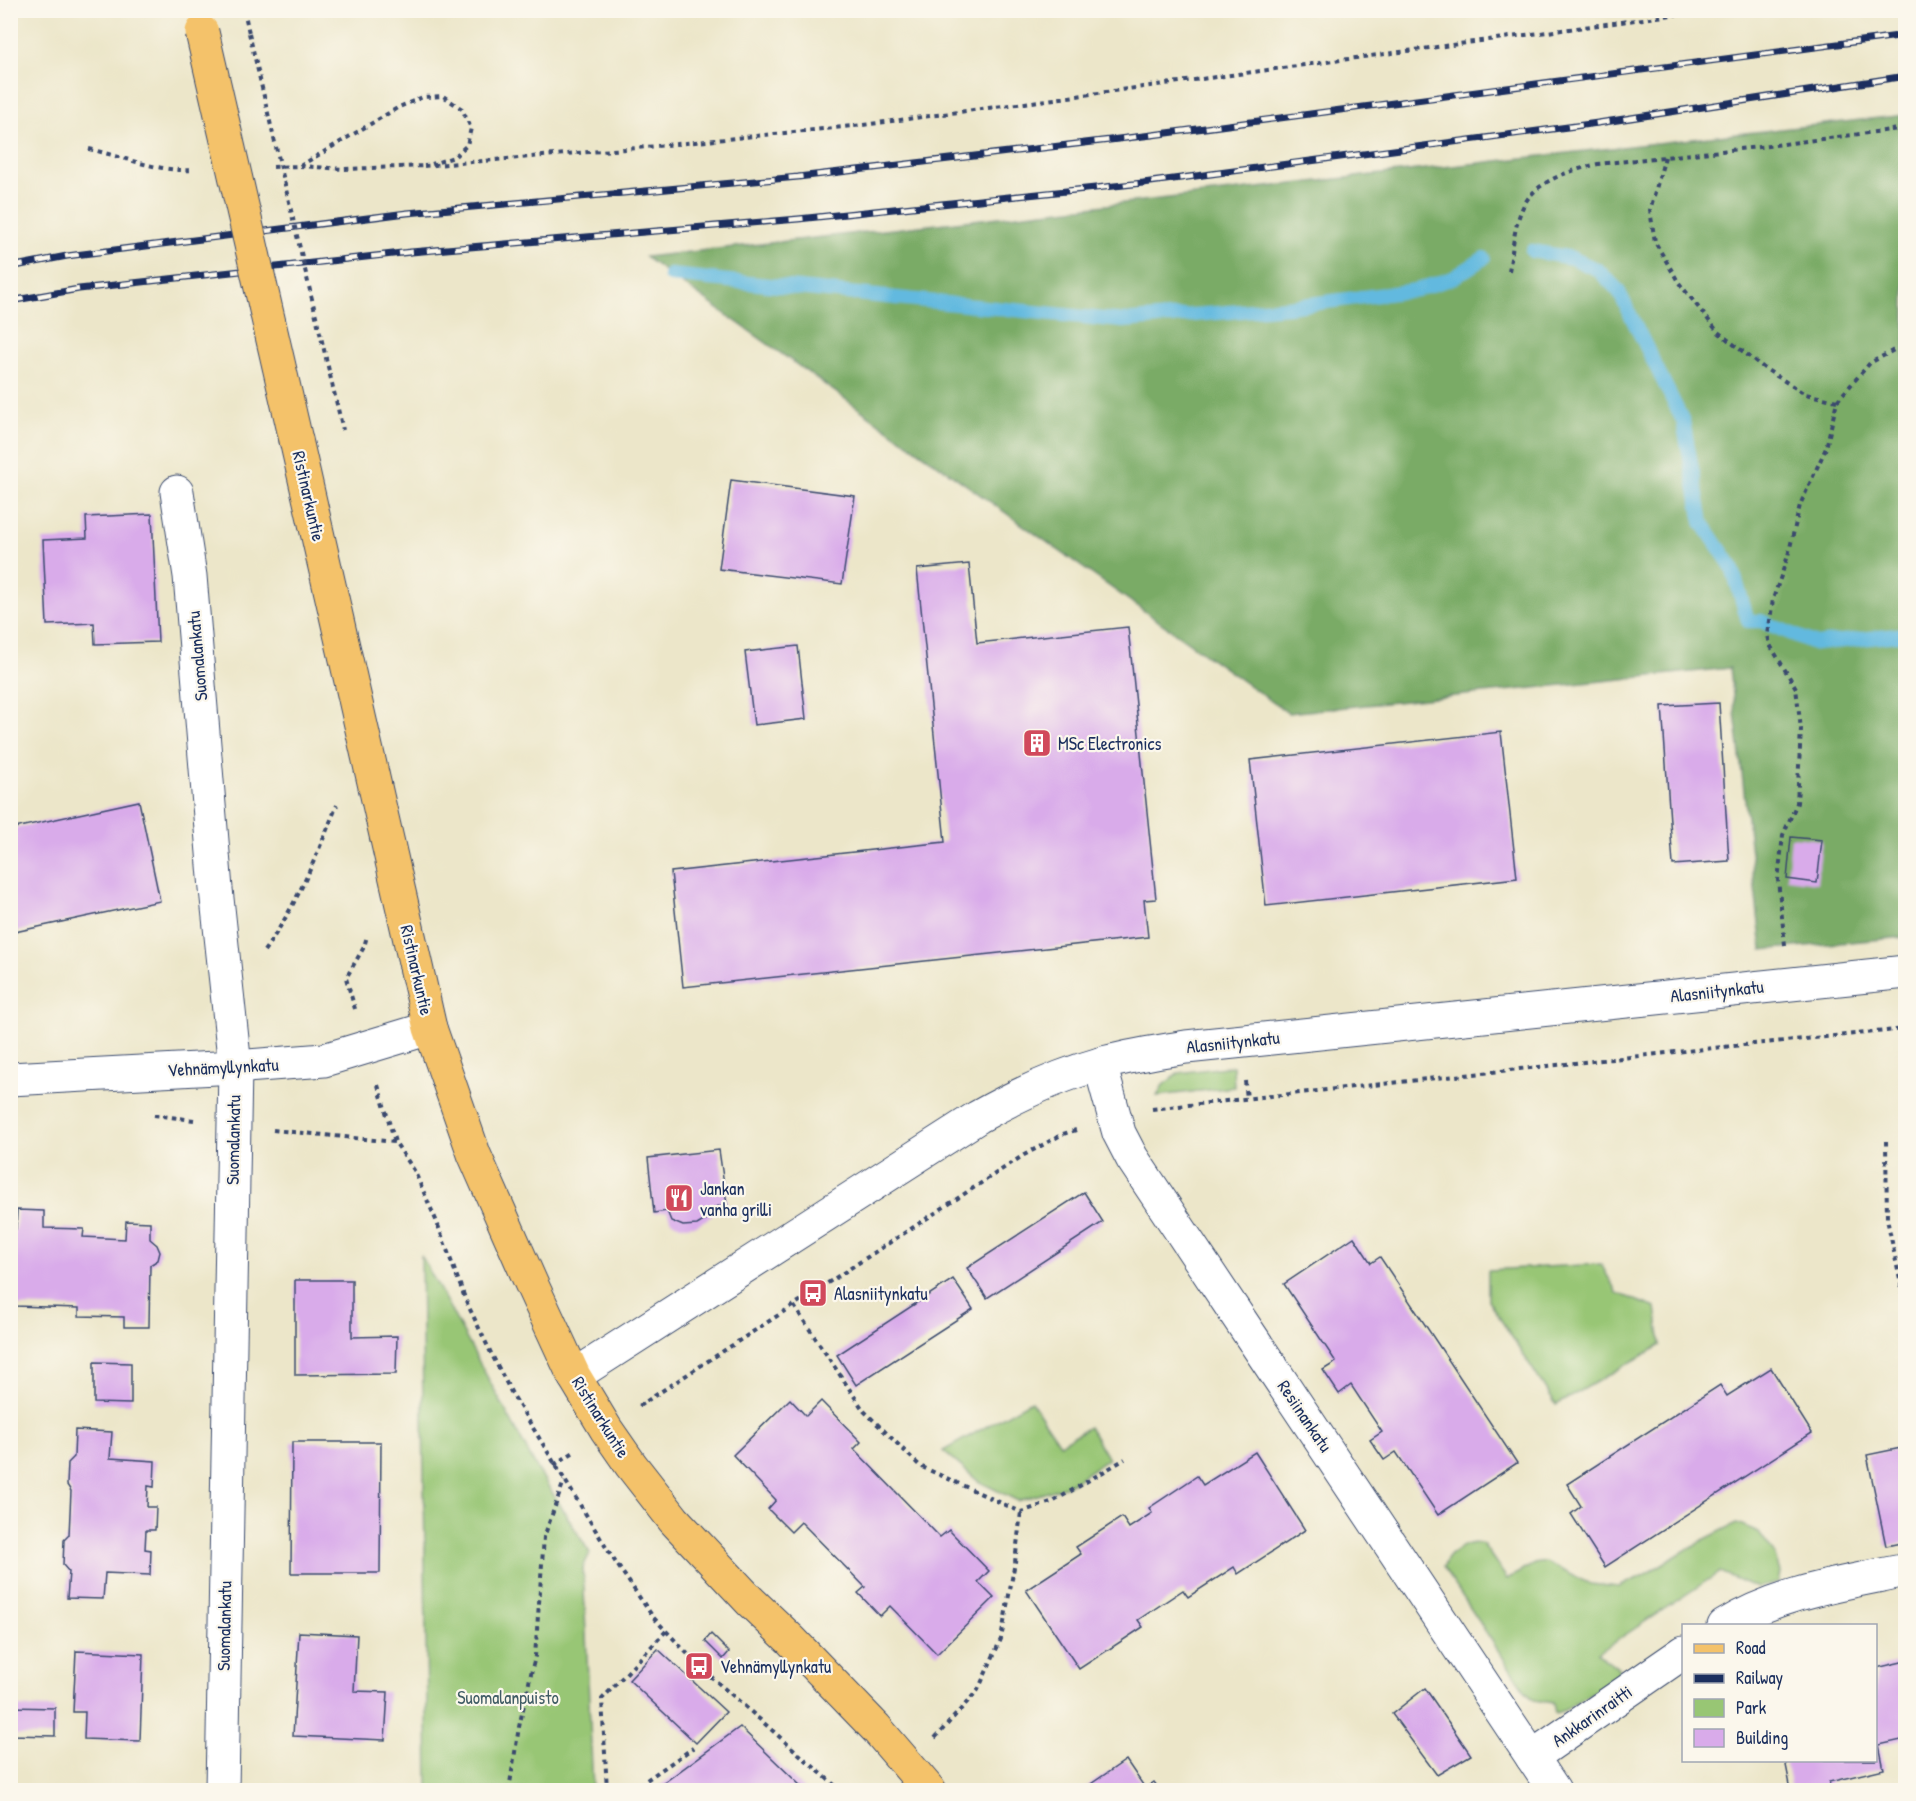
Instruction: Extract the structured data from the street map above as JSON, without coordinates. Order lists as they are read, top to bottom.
{
  "streets": {
    "main road": ["Ristinarkuntie"],
    "street": [
      "Suomalankatu",
      "Alasniitynkatu",
      "Vehnämyllynkatu",
      "Resiinankatu",
      "Ankkarinraitti"
    ]
  },
  "crossings": [
    ["Ristinarkuntie", "Alasniitynkatu"],
    ["Ristinarkuntie", "Vehnämyllynkatu"],
    ["Suomalankatu", "Vehnämyllynkatu"],
    ["Alasniitynkatu", "Resiinankatu"],
    ["Resiinankatu", "Ankkarinraitti"]
  ],
  "parks": ["Suomalanpuisto"],
  "places": {
    "building": ["MSc Electronics"],
    "restaurant": ["Jankan vanha grilli"],
    "bus stop": ["Alasniitynkatu", "Vehnämyllynkatu"]
  },
  "legend": [
    "Road",
    "Railway",
    "Park",
    "Building"
  ]
}
